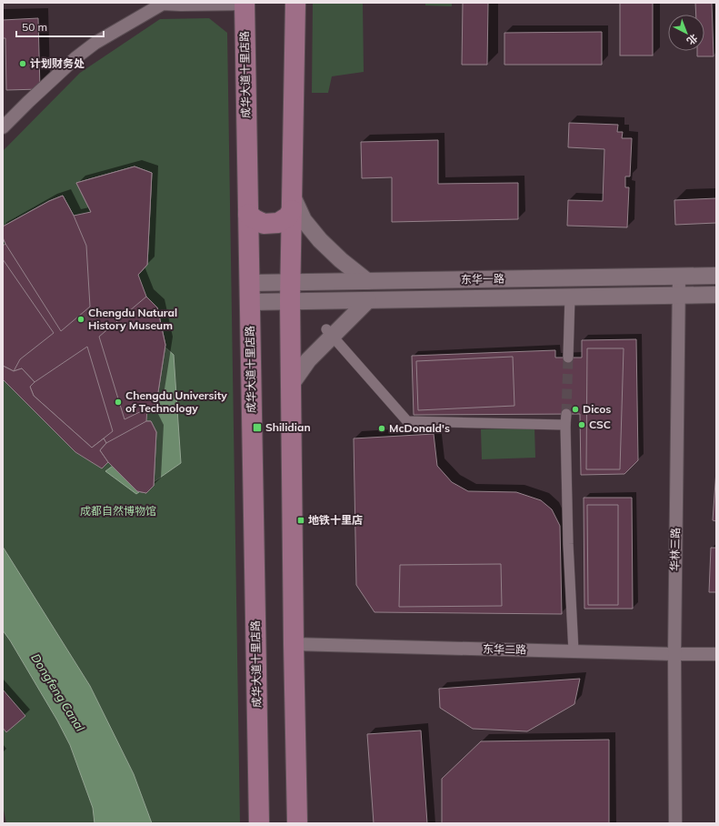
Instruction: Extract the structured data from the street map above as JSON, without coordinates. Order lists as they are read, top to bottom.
{
  "streets": {
    "main road": ["成华大道十里店路"],
    "street": ["东华一路", "华林三路", "东华二路"]
  },
  "crossings": [
    ["成华大道十里店路", "东华一路"],
    ["东华一路", "华林三路"],
    ["华林三路", "东华二路"]
  ],
  "water": ["Dongfeng Canal"],
  "parks": ["成都自然博物馆"],
  "places": {
    "other": [
      "计划财务处",
      "Chengdu Natural History Museum",
      "Chengdu University of Technology",
      "Dicos",
      "CSC",
      "McDonald's"
    ],
    "transit": ["Shilidian", "地铁十里店"]
  },
  "scale_bar": "50 m",
  "north": "bottom right"
}
